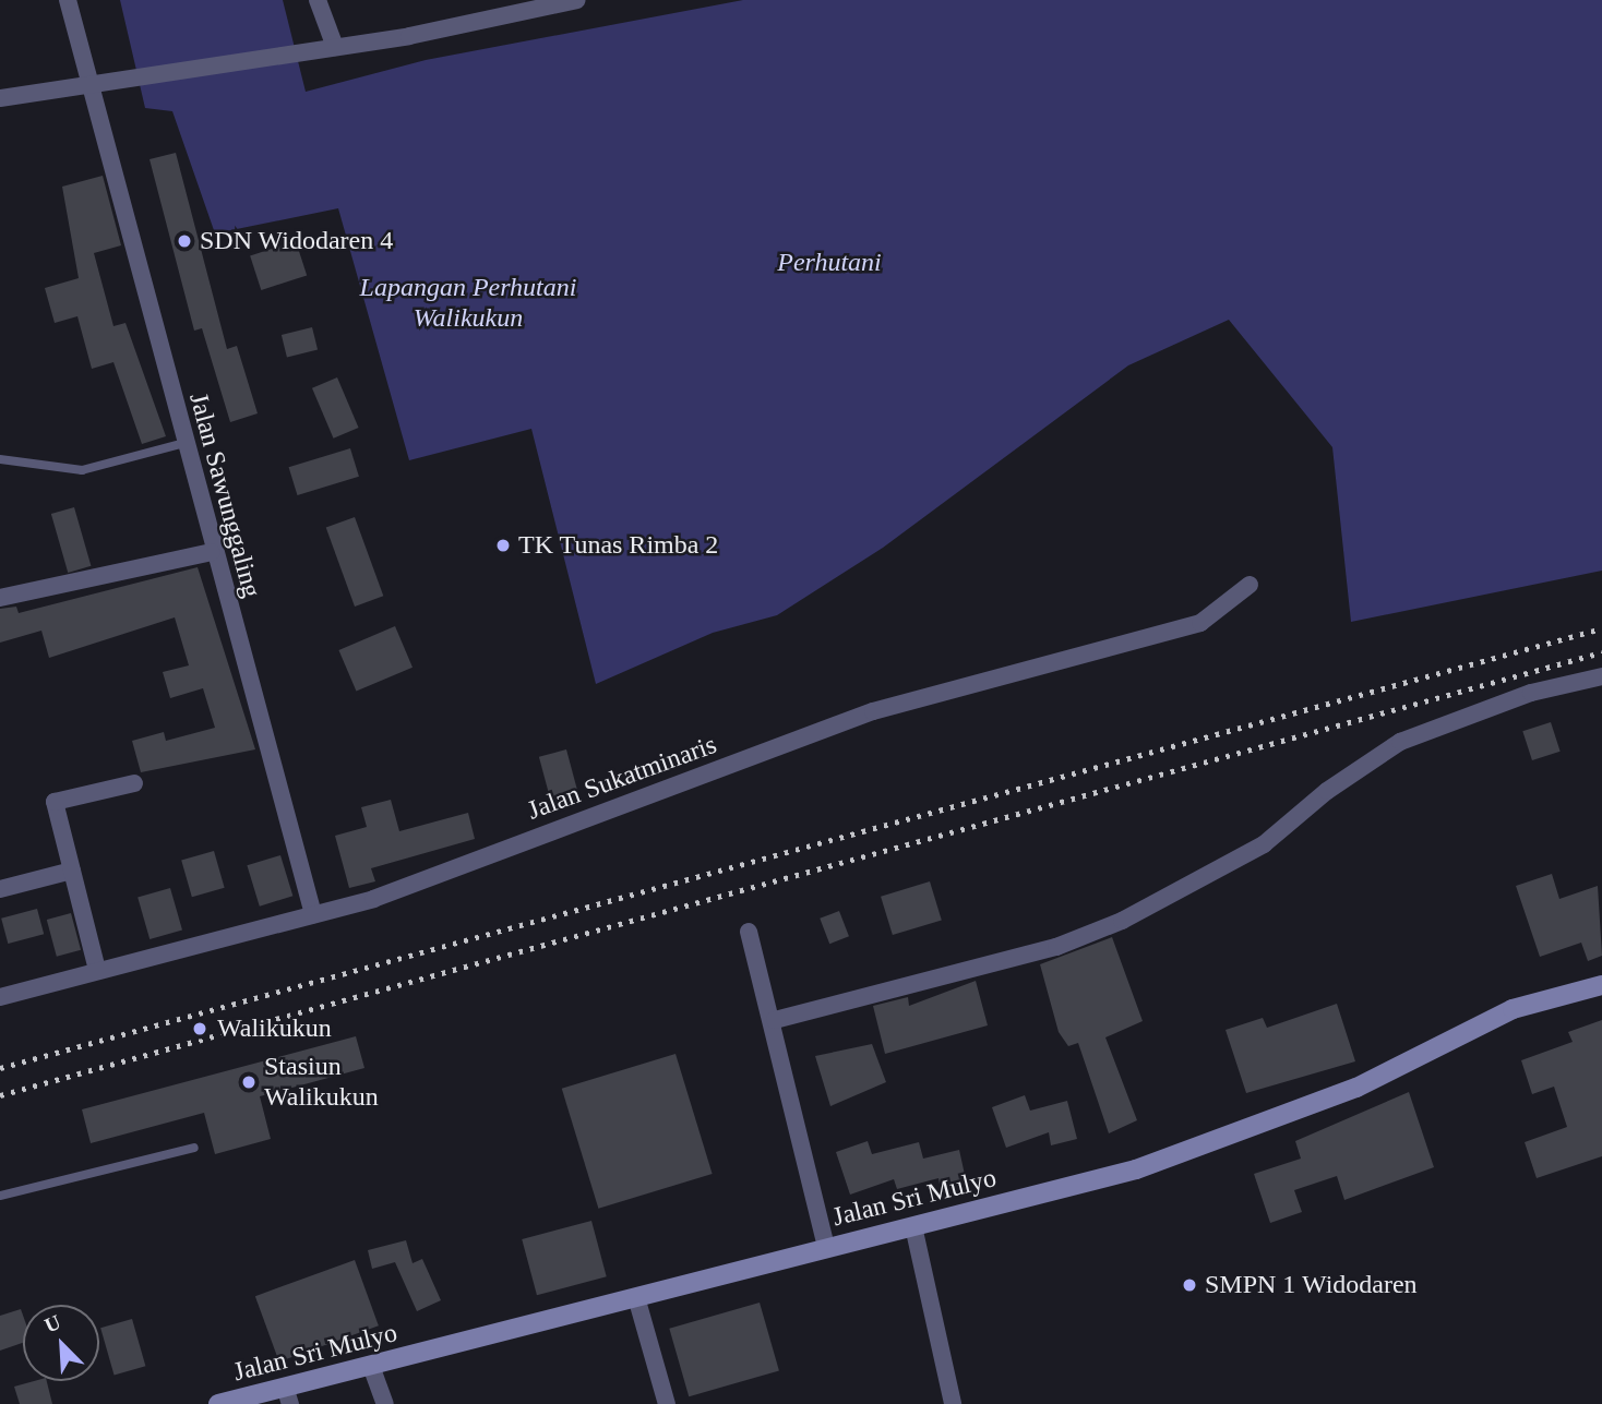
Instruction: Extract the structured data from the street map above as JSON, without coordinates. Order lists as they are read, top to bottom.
{
  "streets": {
    "main road": ["Jalan Sri Mulyo"],
    "street": ["Jalan Sawunggaling", "Jalan Sukatminaris"]
  },
  "crossings": [
    ["Jalan Sawunggaling", "Jalan Sukatminaris"]
  ],
  "parks": ["Perhutani", "Lapangan Perhutani Walikukun"],
  "places": [
    "SDN Widodaren 4",
    "TK Tunas Rimba 2",
    "Walikukun",
    "Stasiun Walikukun",
    "SMPN 1 Widodaren"
  ],
  "north": "top left"
}
